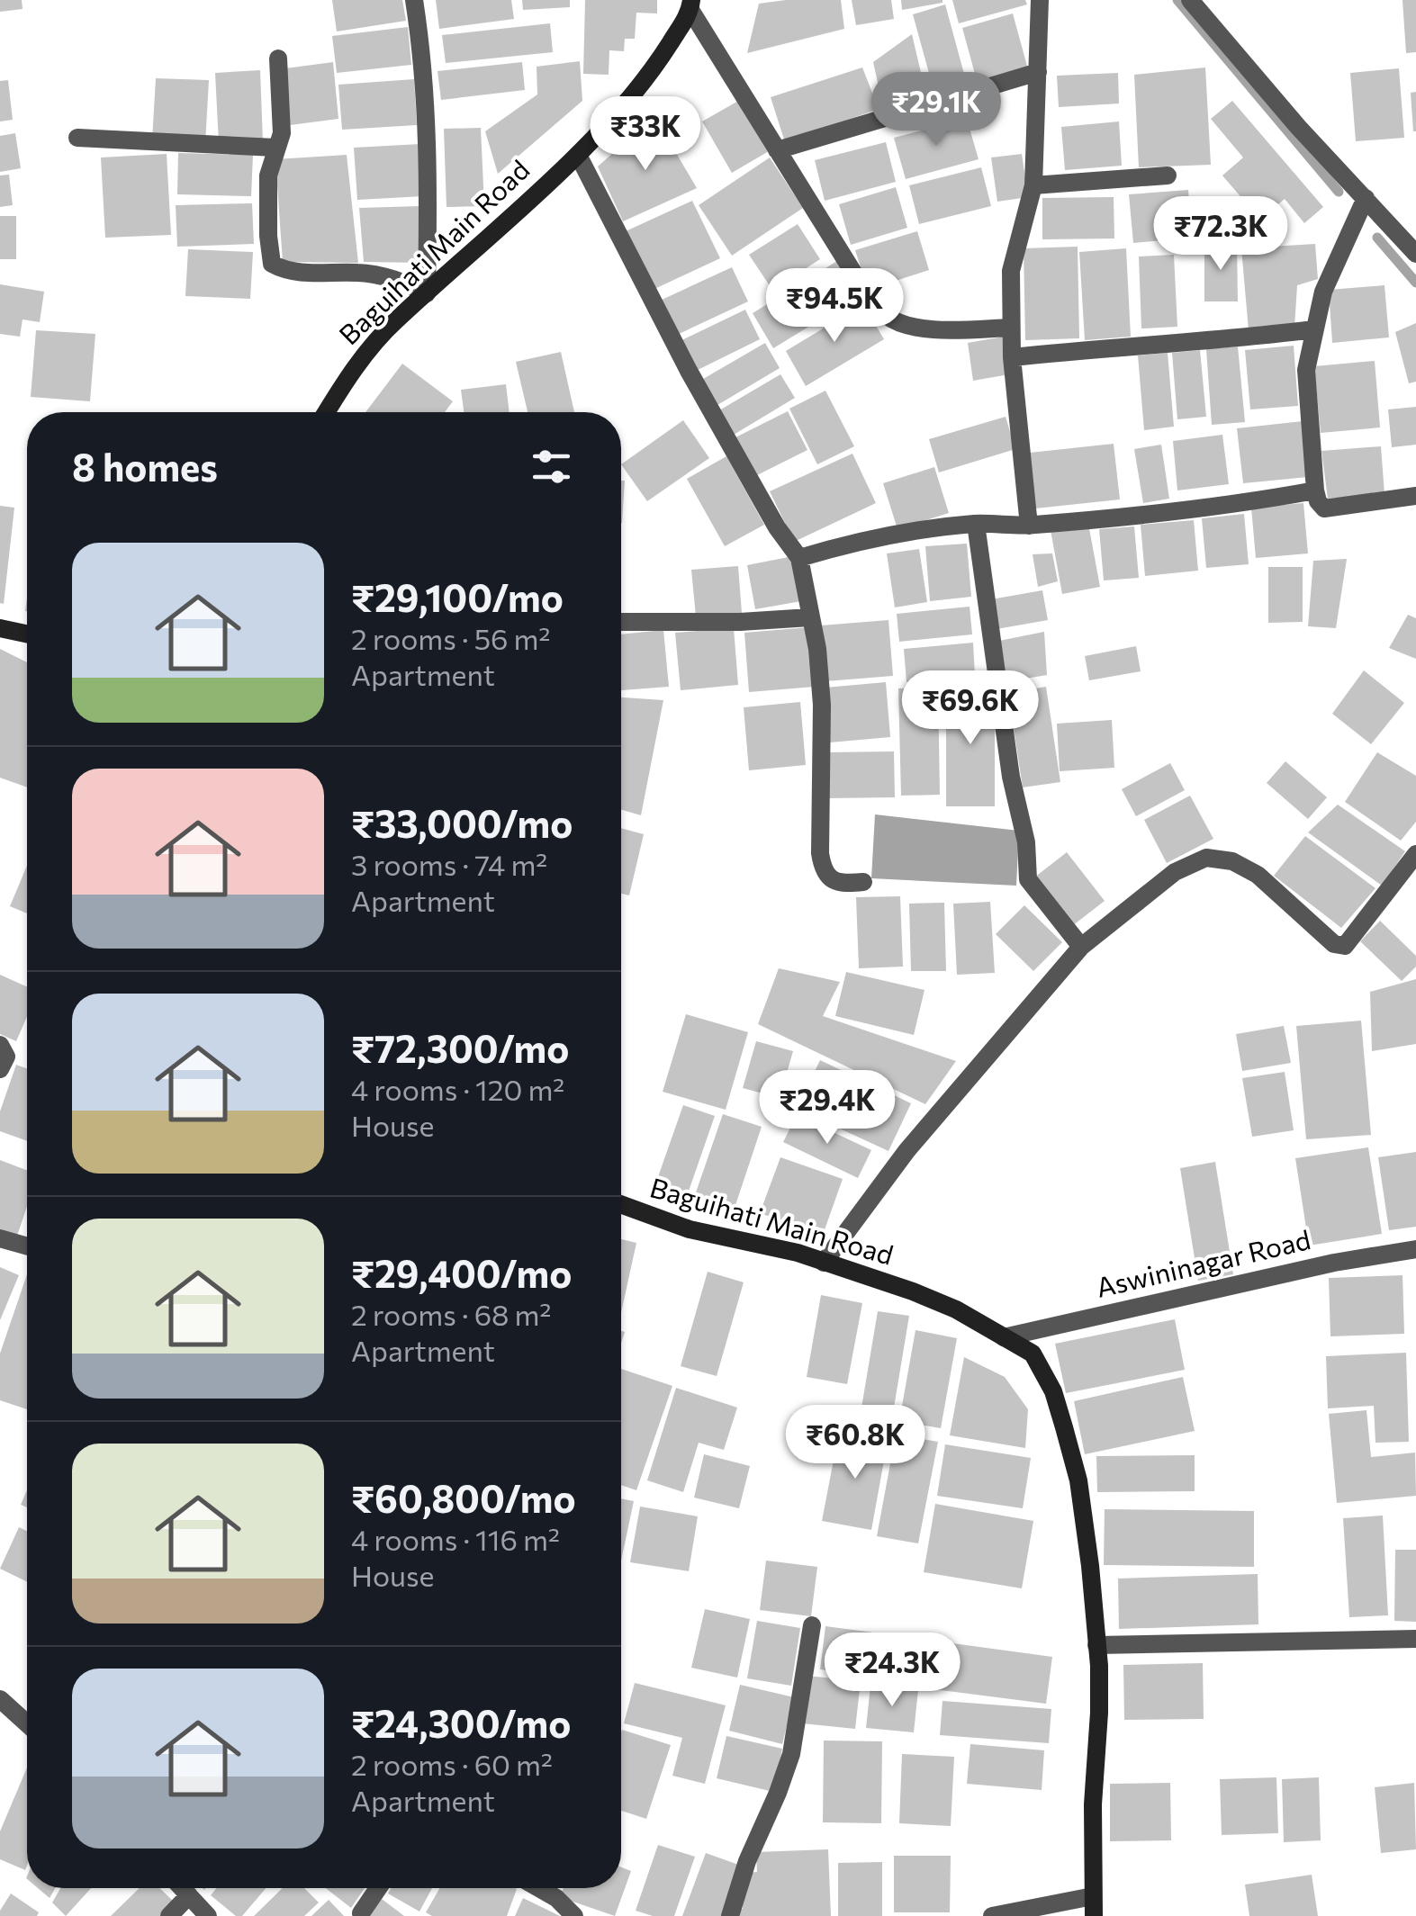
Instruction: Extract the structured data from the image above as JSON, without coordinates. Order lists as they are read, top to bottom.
{
  "streets": {
    "street": ["Baguihati Main Road", "Aswininagar Road"]
  },
  "crossings": [
    ["Baguihati Main Road", "Aswininagar Road"]
  ],
  "page": {
    "price": [
      "₹29.1K",
      "₹33K",
      "₹72.3K",
      "₹94.5K",
      "₹69.6K",
      "₹29.4K",
      "₹60.8K",
      "₹24.3K"
    ],
    "heading": "8 homes",
    "list": [
      {
        "name": "₹29,100/mo",
        "note": "2 rooms · 56 m² · Apartment"
      },
      {
        "name": "₹33,000/mo",
        "note": "3 rooms · 74 m² · Apartment"
      },
      {
        "name": "₹72,300/mo",
        "note": "4 rooms · 120 m² · House"
      },
      {
        "name": "₹29,400/mo",
        "note": "2 rooms · 68 m² · Apartment"
      },
      {
        "name": "₹60,800/mo",
        "note": "4 rooms · 116 m² · House"
      },
      {
        "name": "₹24,300/mo",
        "note": "2 rooms · 60 m² · Apartment"
      }
    ]
  }
}
